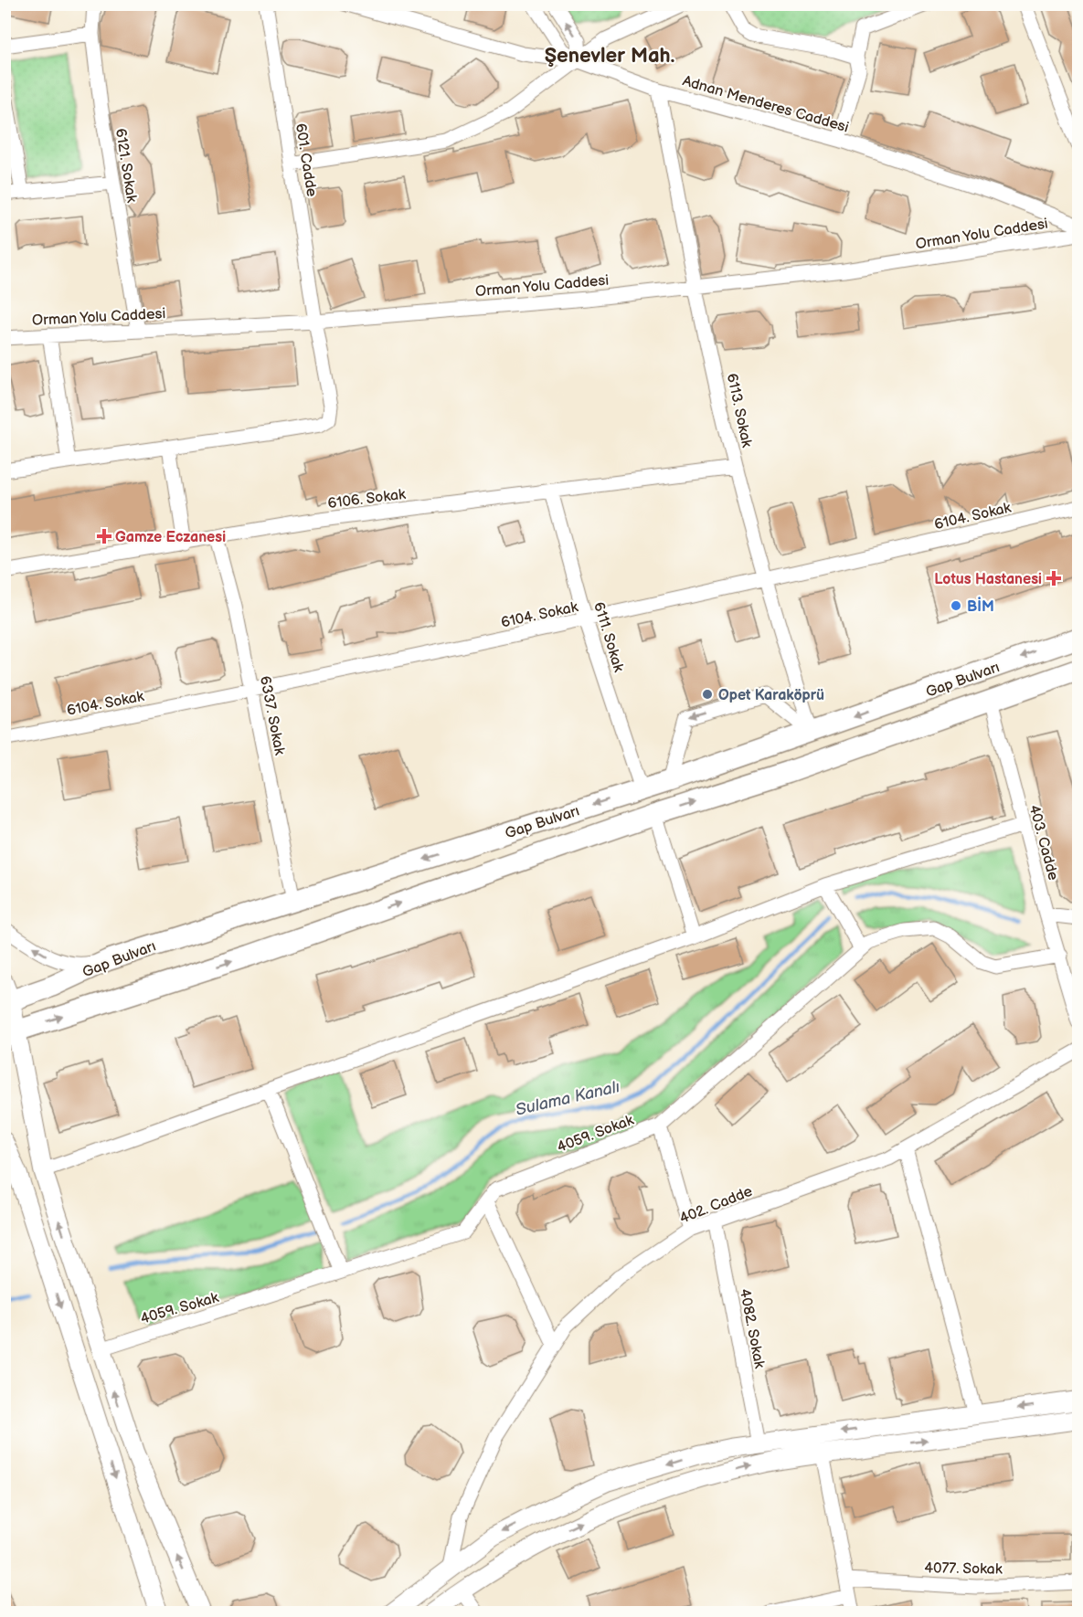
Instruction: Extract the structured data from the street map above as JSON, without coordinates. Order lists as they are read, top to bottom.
{
  "streets": {
    "highway": ["Gap Bulvarı"],
    "street": [
      "Adnan Menderes Caddesi",
      "601. Cadde",
      "6121. Sokak",
      "Orman Yolu Caddesi",
      "6113. Sokak",
      "6106. Sokak",
      "6104. Sokak",
      "6111. Sokak",
      "6337. Sokak",
      "403. Cadde",
      "4059. Sokak",
      "402. Cadde",
      "4082. Sokak",
      "4077. Sokak"
    ]
  },
  "crossings": [
    ["Adnan Menderes Caddesi", "6113. Sokak"],
    ["601. Cadde", "Orman Yolu Caddesi"],
    ["6121. Sokak", "Orman Yolu Caddesi"],
    ["Orman Yolu Caddesi", "6113. Sokak"],
    ["6113. Sokak", "6106. Sokak"],
    ["6113. Sokak", "6104. Sokak"],
    ["6113. Sokak", "Gap Bulvarı"],
    ["6106. Sokak", "6111. Sokak"],
    ["6106. Sokak", "6337. Sokak"],
    ["6104. Sokak", "6111. Sokak"],
    ["6104. Sokak", "6337. Sokak"],
    ["6111. Sokak", "Gap Bulvarı"],
    ["Gap Bulvarı", "6337. Sokak"],
    ["Gap Bulvarı", "403. Cadde"],
    ["403. Cadde", "4059. Sokak"],
    ["402. Cadde", "4082. Sokak"]
  ],
  "districts": ["Şenevler Mah."],
  "water": ["Sulama Kanalı"],
  "places": {
    "health": ["Gamze Eczanesi", "Lotus Hastanesi"],
    "other": ["BİM", "Opet Karaköprü"]
  }
}
